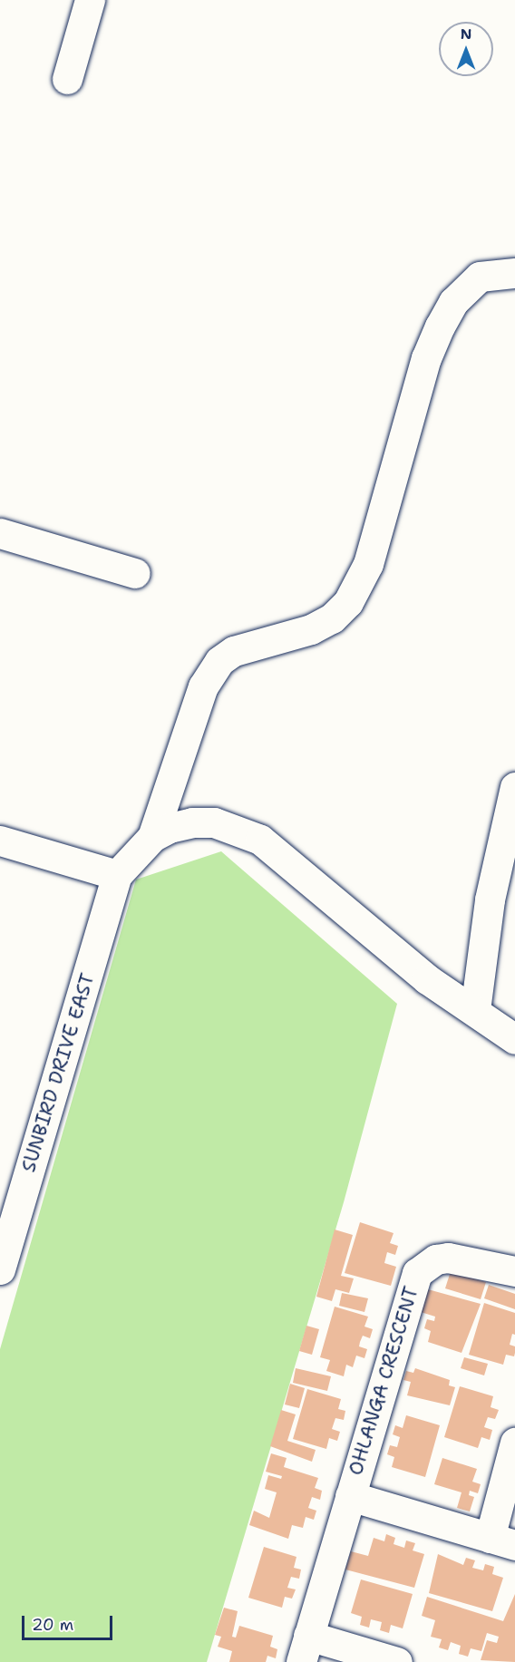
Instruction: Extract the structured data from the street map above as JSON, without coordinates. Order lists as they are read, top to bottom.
{
  "streets": {
    "street": ["SUNBIRD DRIVE EAST", "OHLANGA CRESCENT"]
  },
  "scale_bar": "20 m",
  "north": "top"
}
